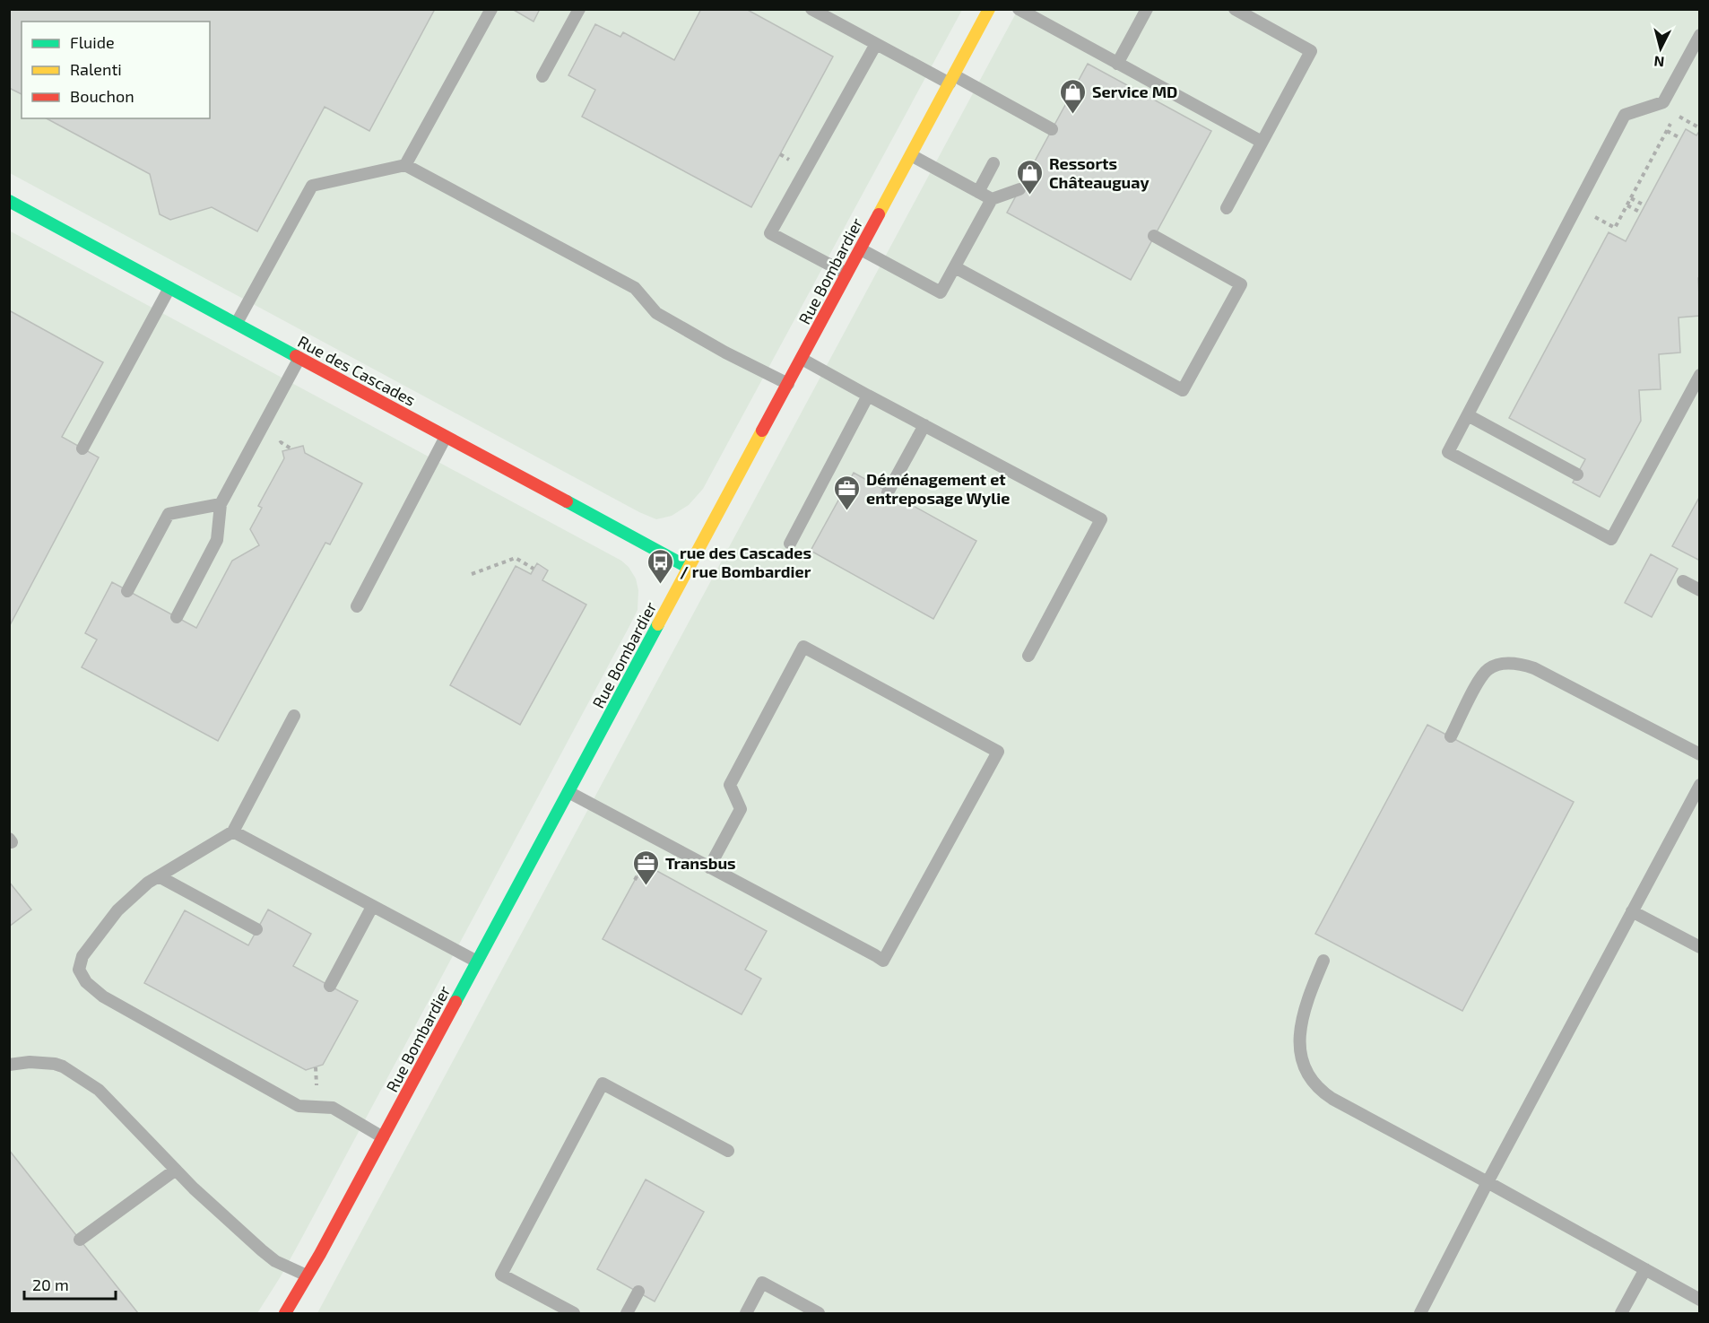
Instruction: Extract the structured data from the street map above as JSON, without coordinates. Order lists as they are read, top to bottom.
{
  "streets": {
    "street": ["Rue Bombardier", "Rue des Cascades"]
  },
  "crossings": [
    ["Rue Bombardier", "Rue des Cascades"]
  ],
  "places": {
    "shop": ["Service MD", "Ressorts Châteauguay"],
    "office": ["Déménagement et entreposage Wylie", "Transbus"],
    "bus stop": ["rue des Cascades / rue Bombardier"]
  },
  "legend": ["Fluide", "Ralenti", "Bouchon"],
  "scale_bar": "20 m",
  "north": "bottom"
}
